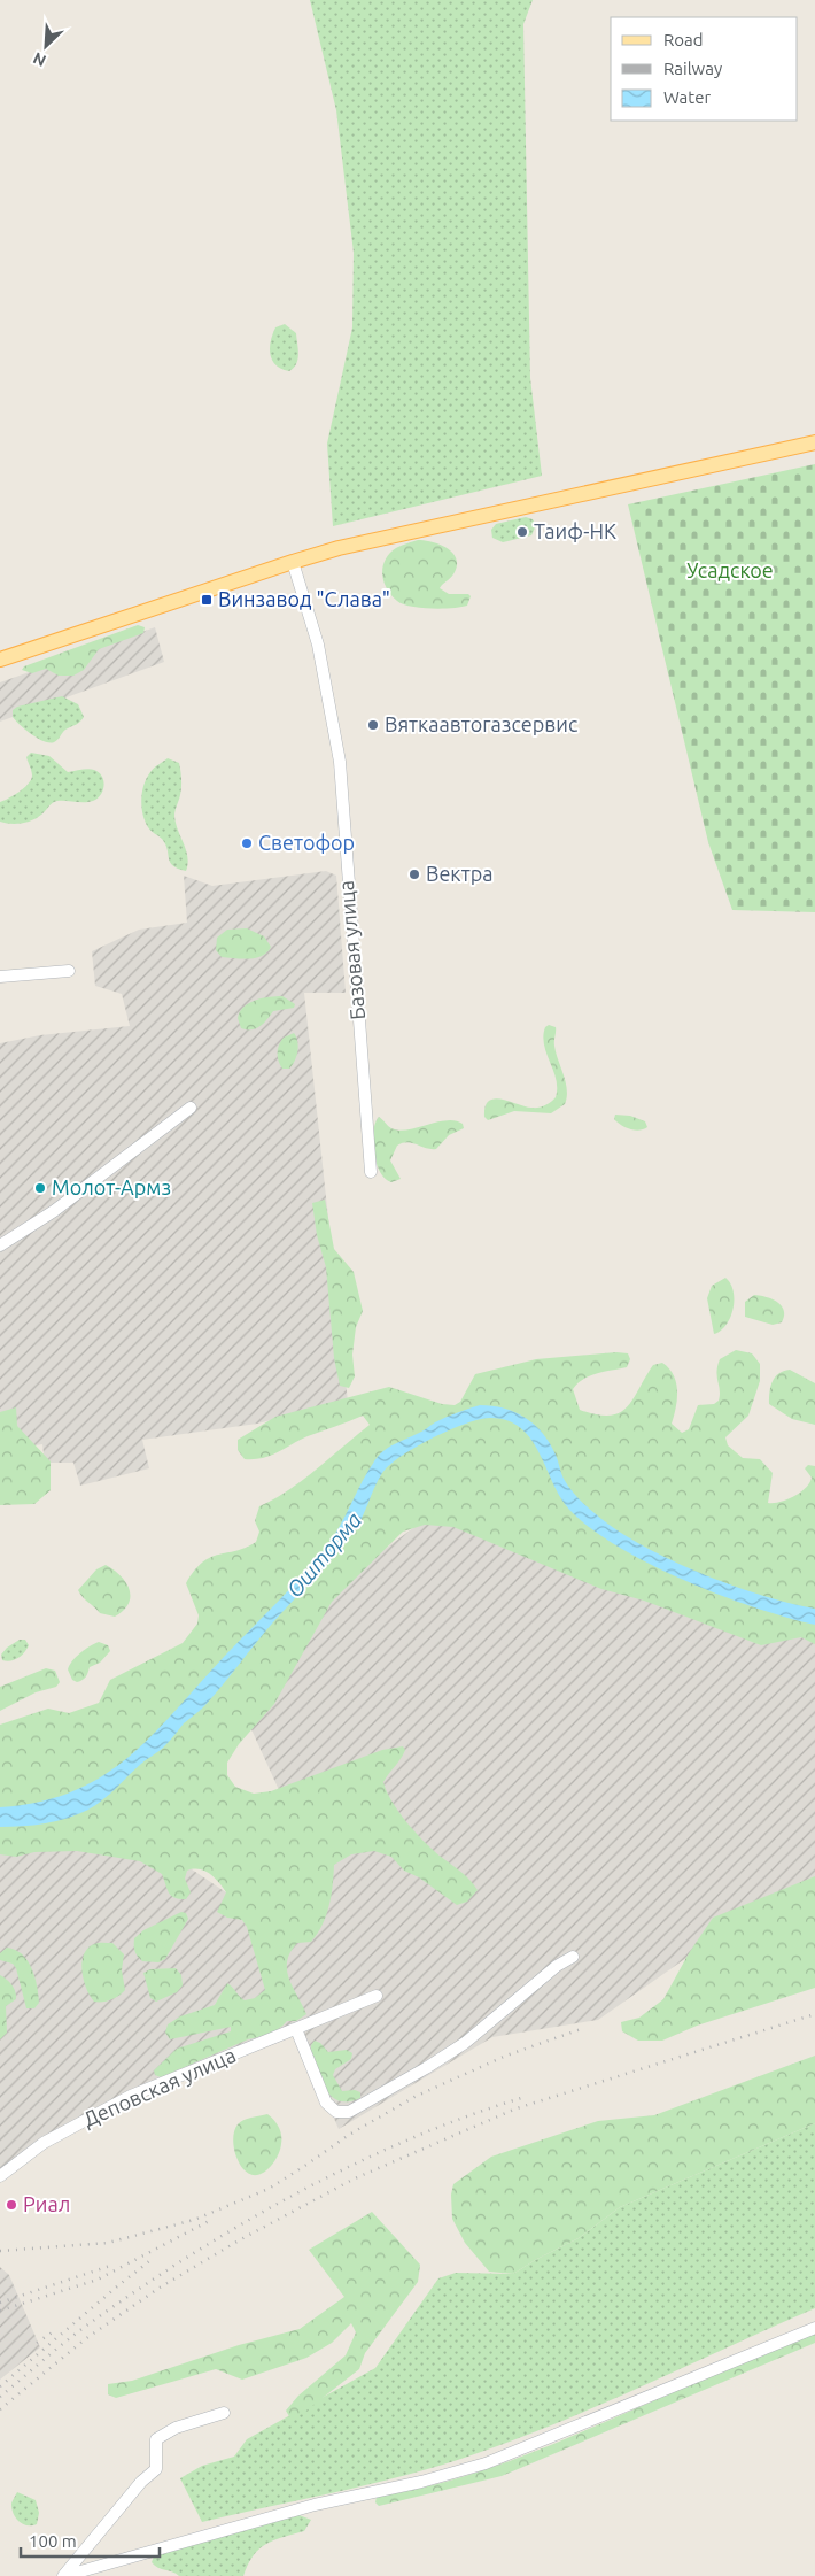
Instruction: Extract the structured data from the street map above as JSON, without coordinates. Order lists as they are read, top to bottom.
{
  "streets": {
    "street": ["Базовая улица", "Деповская улица"]
  },
  "water": ["Ошторма"],
  "parks": ["Усадское"],
  "places": {
    "other": [
      "Таиф-НК",
      "Вяткаавтогазсервис",
      "Светофор",
      "Вектра",
      "Молот-Армз",
      "Риал"
    ],
    "transit": ["Винзавод \"Слава\""]
  },
  "legend": ["Road", "Railway", "Water"],
  "scale_bar": "100 m",
  "north": "bottom left"
}
